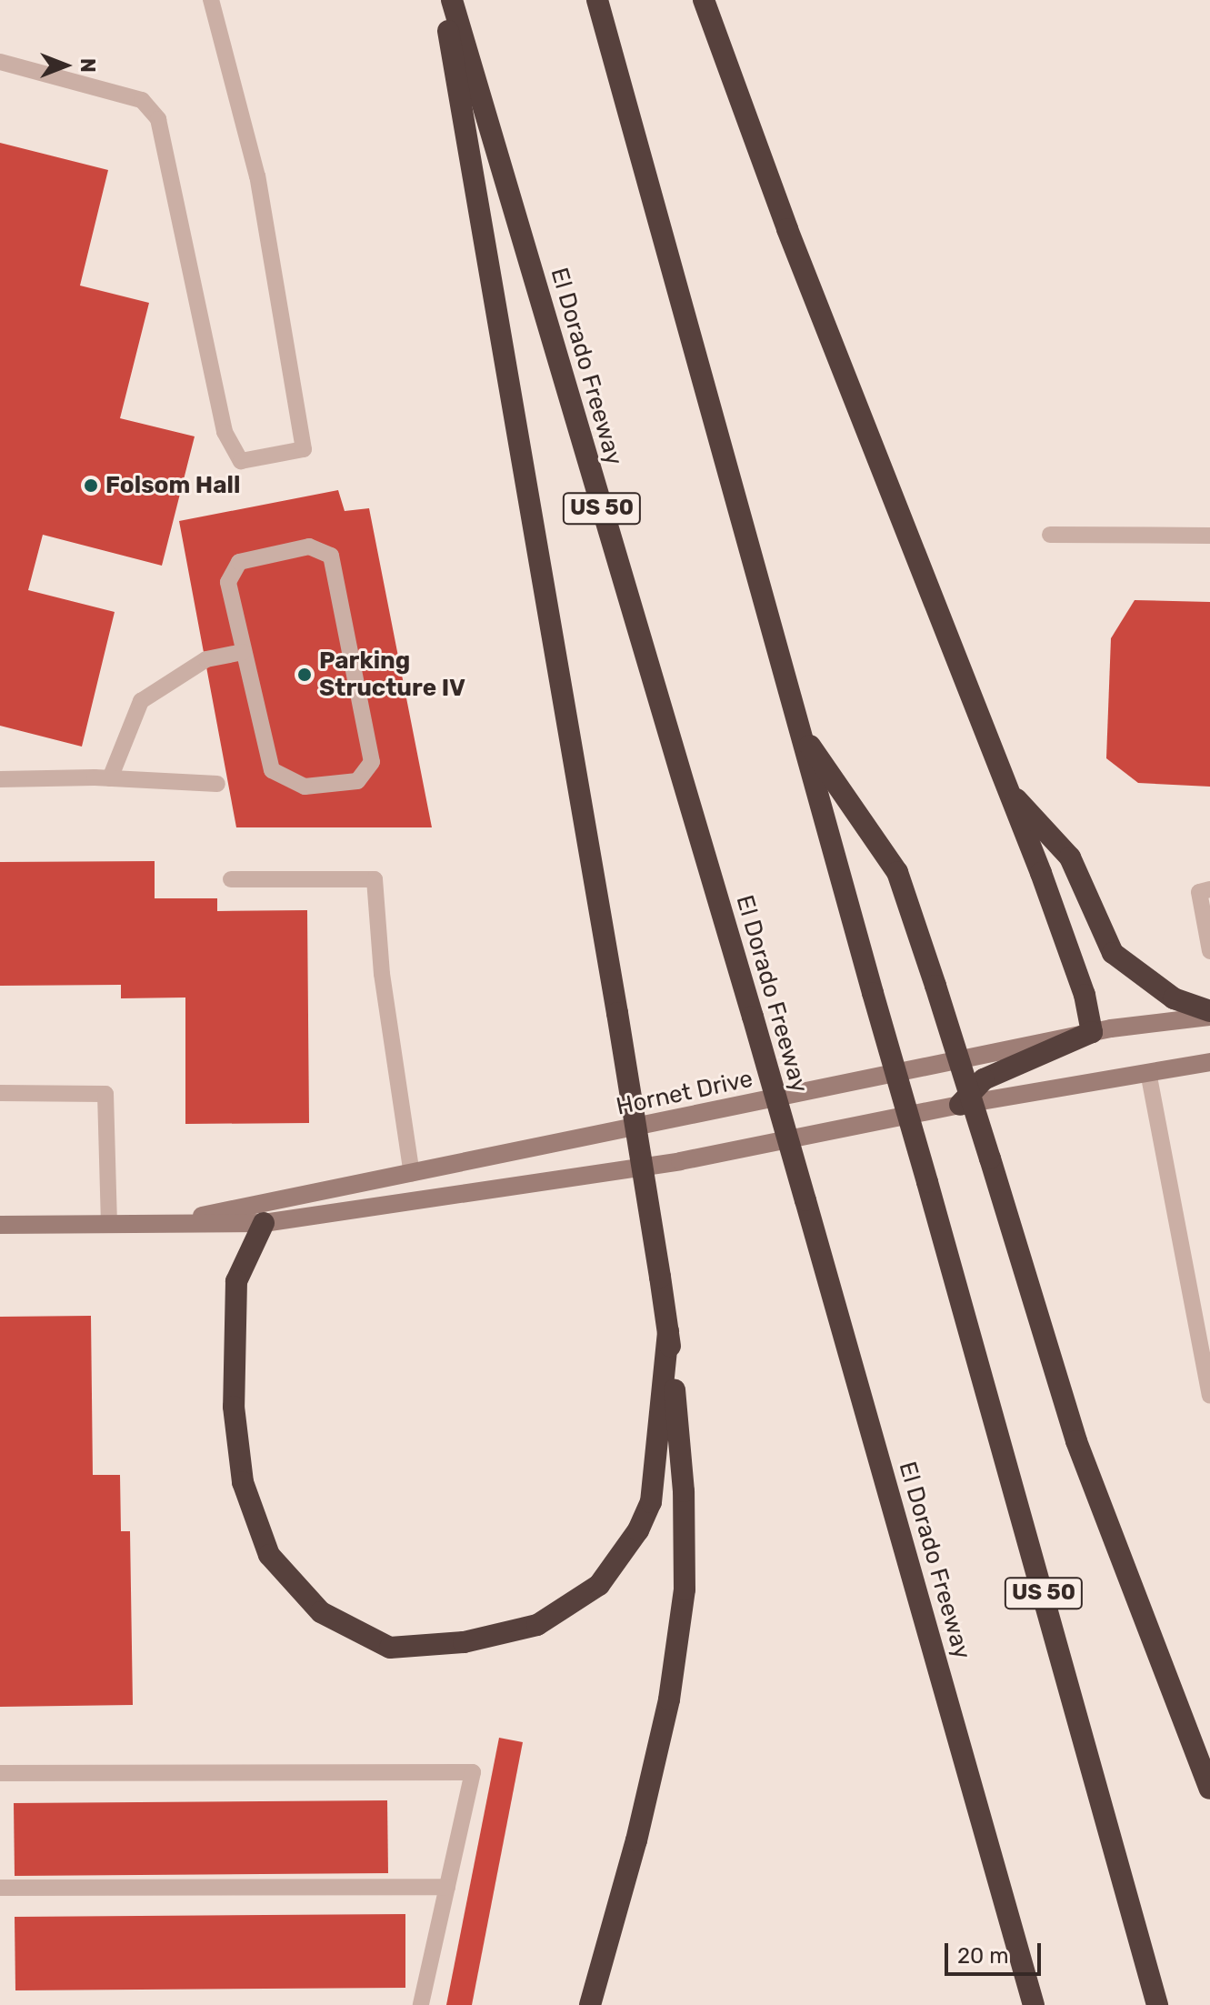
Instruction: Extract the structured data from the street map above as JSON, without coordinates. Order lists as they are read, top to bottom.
{
  "streets": {
    "highway": ["El Dorado Freeway", "US 50"],
    "street": ["Hornet Drive"]
  },
  "places": ["Folsom Hall", "Parking Structure IV"],
  "scale_bar": "20 m",
  "north": "right"
}
